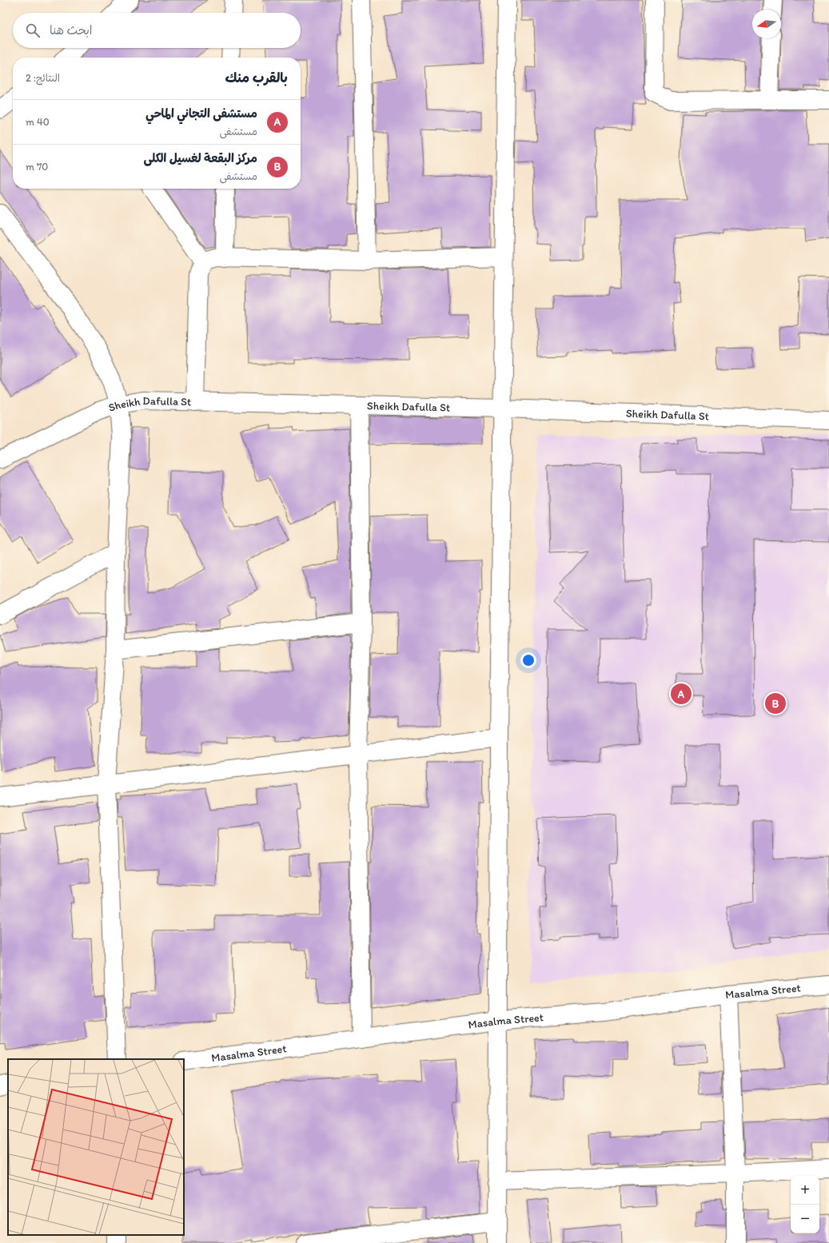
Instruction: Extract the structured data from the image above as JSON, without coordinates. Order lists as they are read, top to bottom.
{
  "streets": {
    "street": ["Sheikh Dafulla St", "Masalma Street"]
  },
  "north": "left",
  "page": {
    "search": "ابحث هنا",
    "heading": ["بالقرب منك", "النتائج: 2"],
    "list": [
      {
        "mark": "A",
        "name": "مستشفى التجاني الماحي",
        "note": "مستشفى",
        "value": "40 m"
      },
      {
        "mark": "B",
        "name": "مركز البقعة لغسيل الكلى",
        "note": "مستشفى",
        "value": "70 m"
      }
    ],
    "pins": ["A", "B"],
    "map_buttons": ["+", "−"]
  }
}
